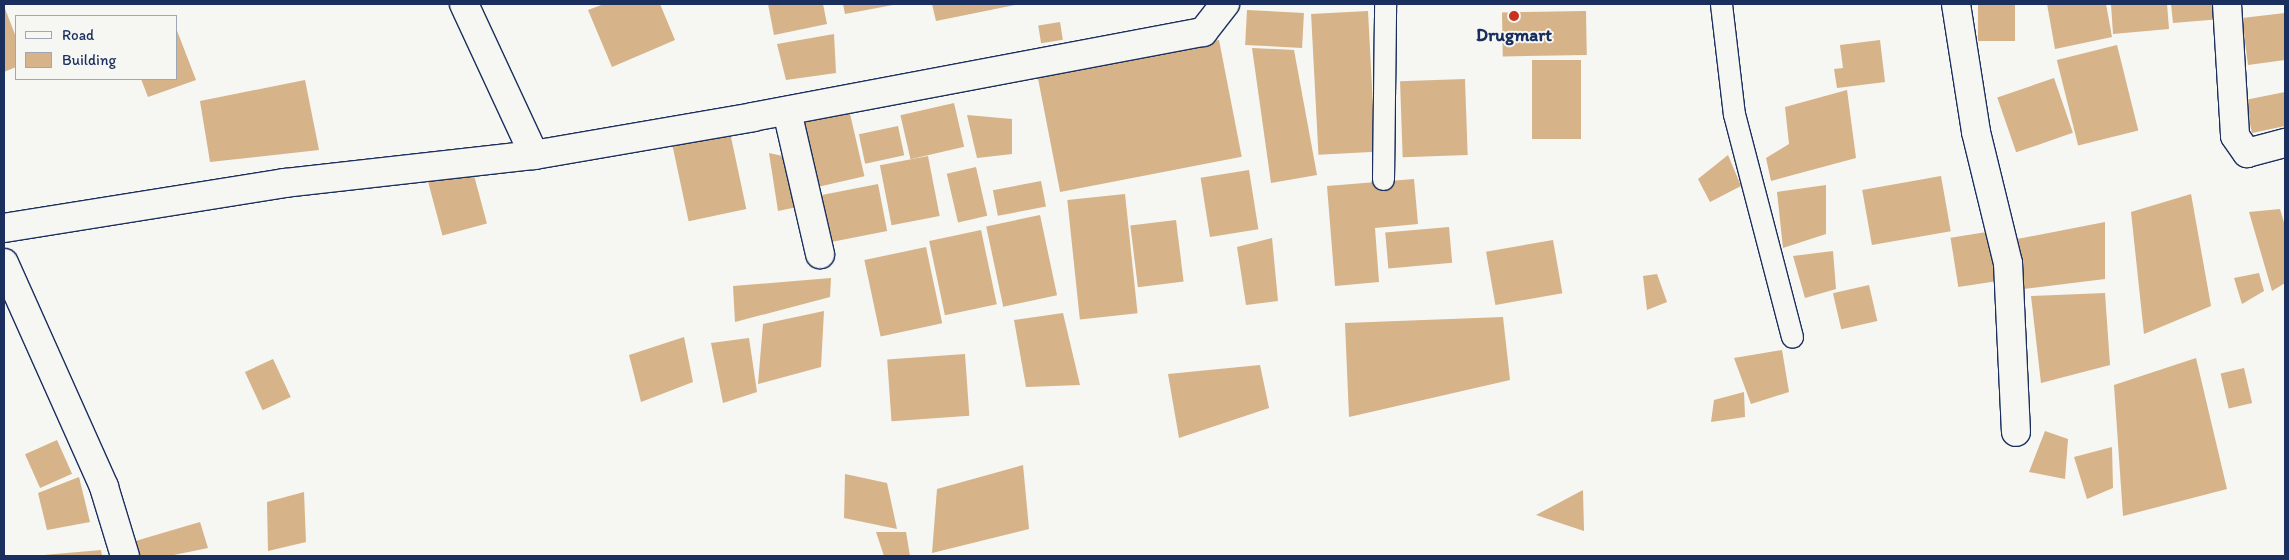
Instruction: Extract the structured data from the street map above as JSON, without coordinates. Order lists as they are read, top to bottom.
{
  "places": ["Drugmart"],
  "legend": ["Road", "Building"]
}
